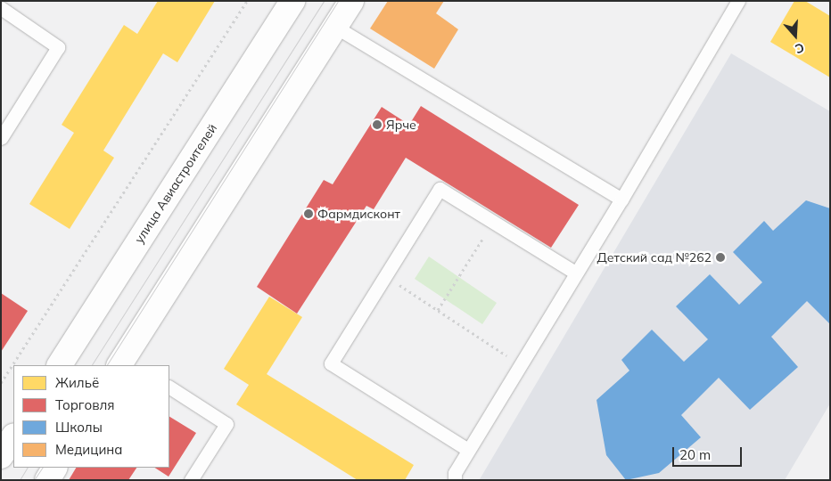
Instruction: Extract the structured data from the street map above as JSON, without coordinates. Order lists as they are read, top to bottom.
{
  "streets": {
    "main road": ["улица Авиастроителей"]
  },
  "places": ["Ярче", "Фармдисконт", "Детский сад №262"],
  "legend": [
    "Жильё",
    "Торговля",
    "Школы",
    "Медицина"
  ],
  "scale_bar": "20 m",
  "north": "bottom"
}
